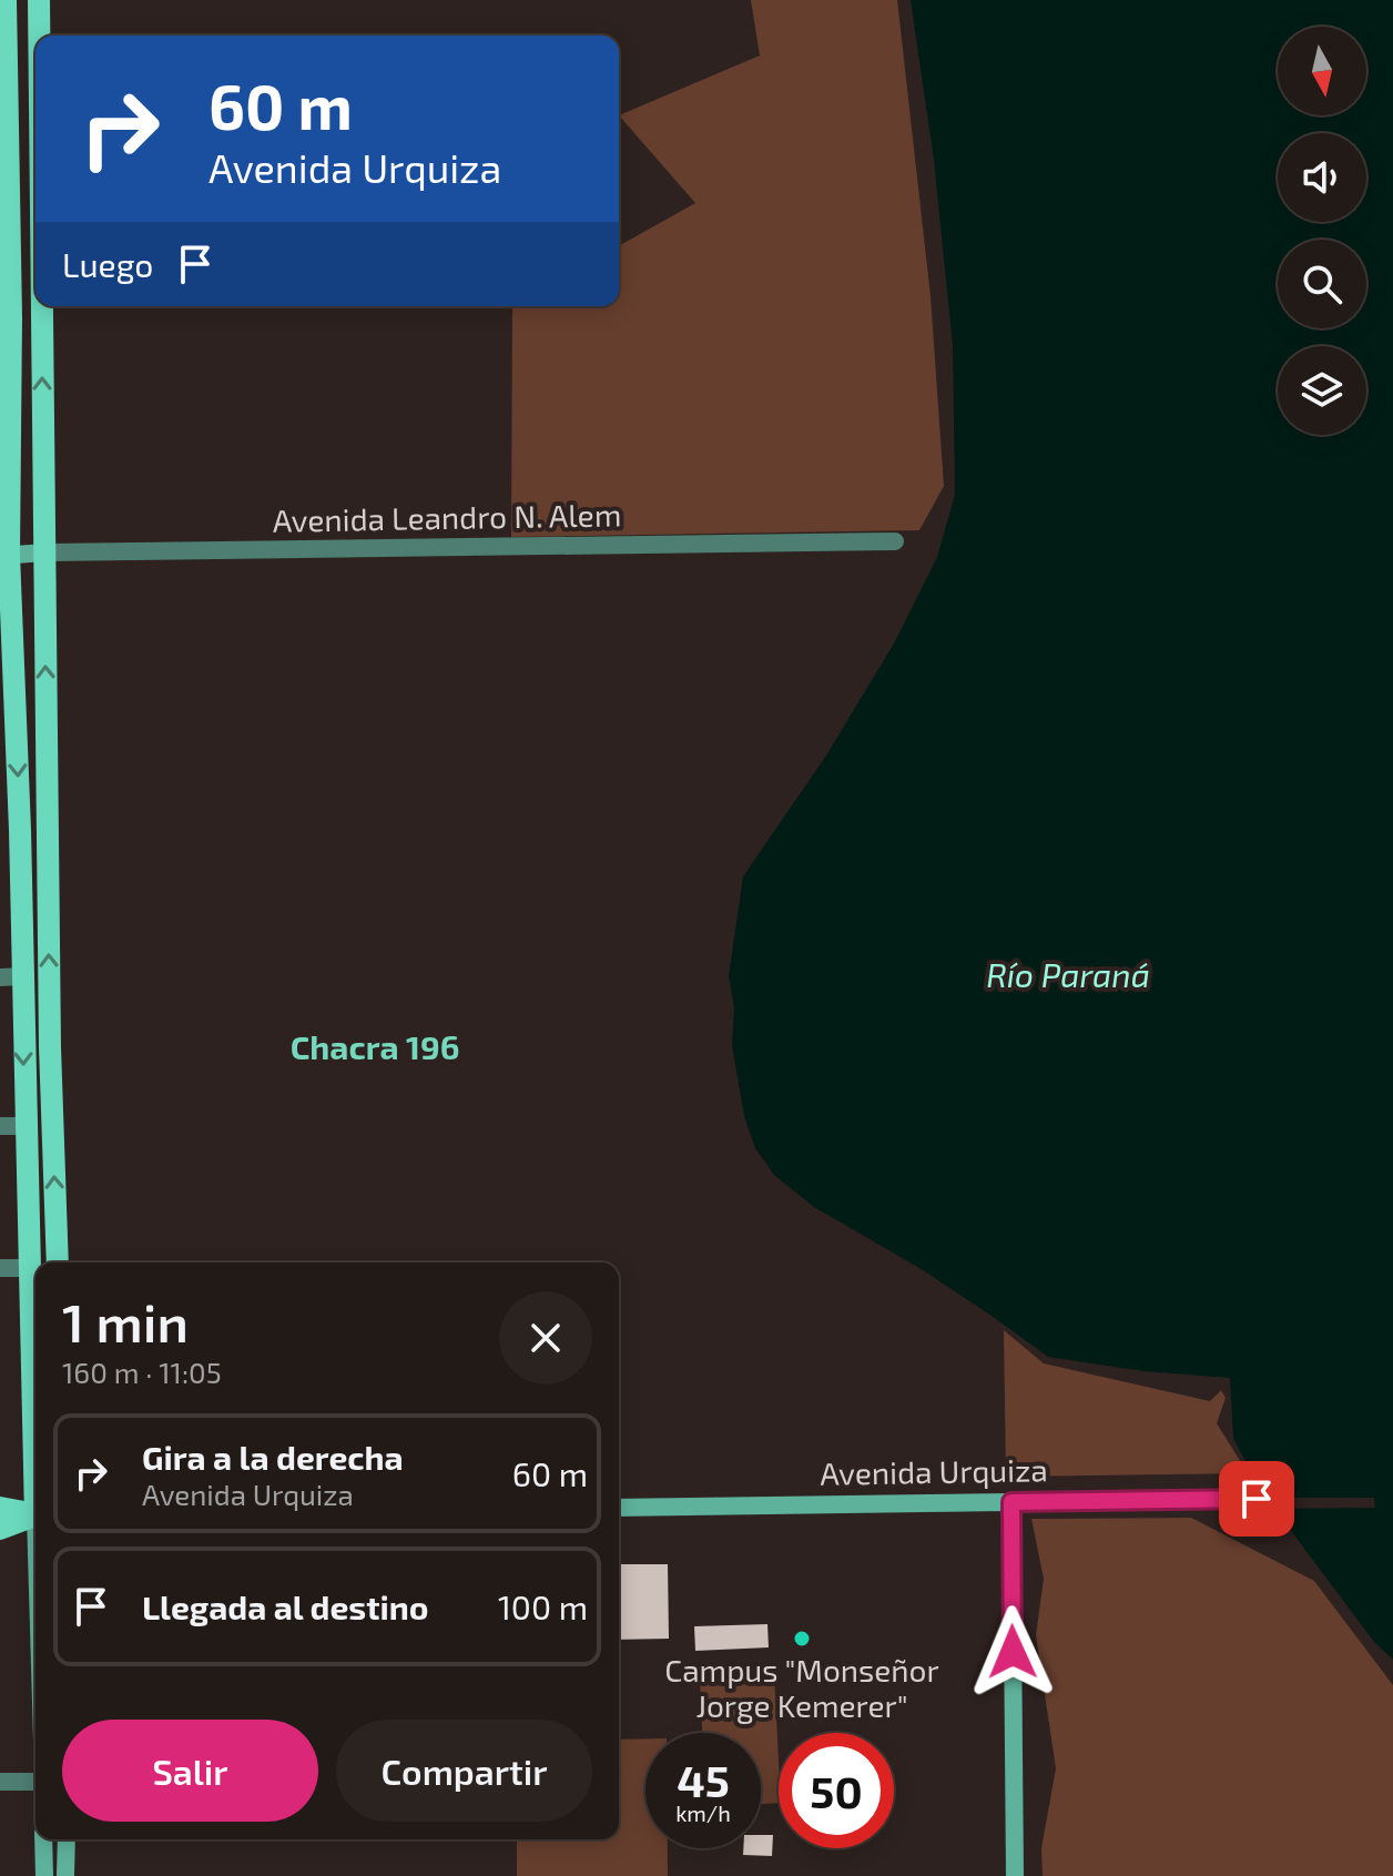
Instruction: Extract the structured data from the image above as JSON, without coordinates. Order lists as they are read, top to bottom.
{
  "streets": {
    "main road": ["Avenida Urquiza"],
    "street": ["Avenida Leandro N. Alem"]
  },
  "districts": ["Chacra 196"],
  "water": ["Río Paraná"],
  "places": ["Campus \"Monseñor Jorge Kemerer\""],
  "north": "bottom",
  "page": {
    "turn": ["60 m", "Avenida Urquiza"],
    "then": "Luego",
    "heading": ["1 min", "160 m · 11:05"],
    "list": [
      {
        "name": "Gira a la derecha",
        "note": "Avenida Urquiza",
        "value": "60 m"
      },
      {
        "name": "Llegada al destino",
        "value": "100 m"
      }
    ],
    "buttons": ["Salir", "Compartir"],
    "speed": "45 km/h",
    "limit": "50"
  }
}
